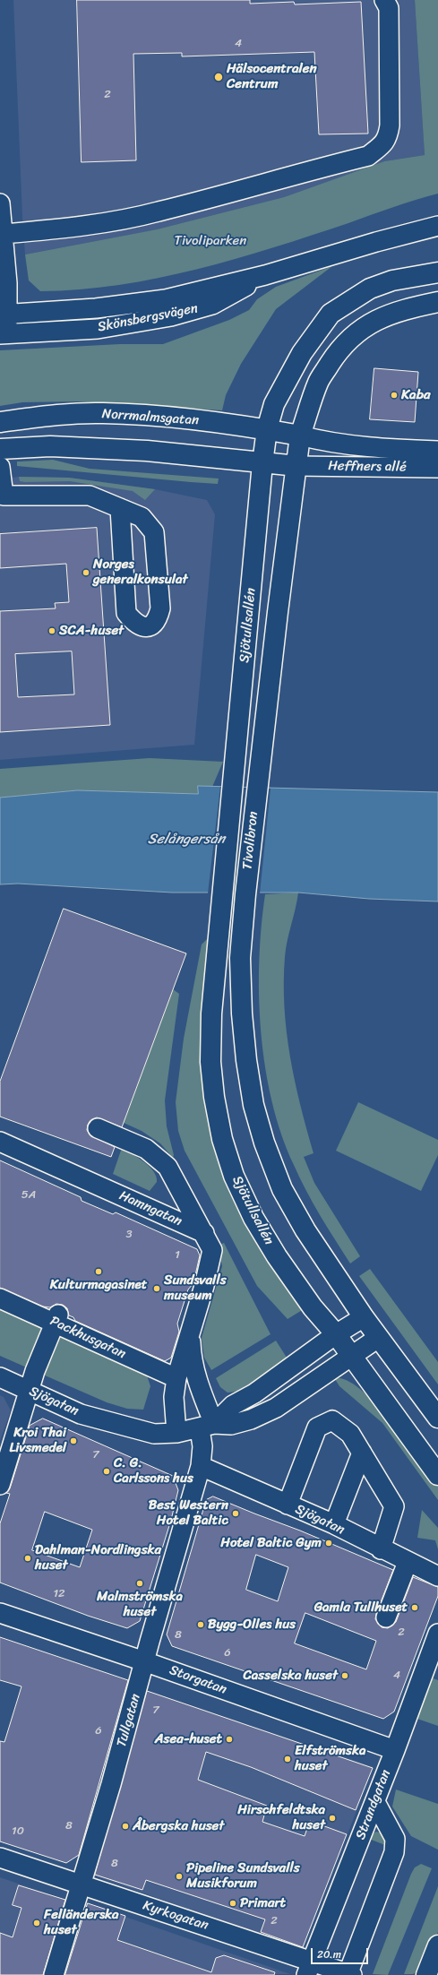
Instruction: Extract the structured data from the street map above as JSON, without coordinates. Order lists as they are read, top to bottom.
{
  "streets": {
    "main road": ["Norrmalmsgatan", "Sjötullsallén", "Tivolibron"],
    "street": [
      "Skönsbergsvägen",
      "Heffners allé",
      "Hamngatan",
      "Packhusgatan",
      "Sjögatan",
      "Storgatan",
      "Tullgatan",
      "Strandgatan",
      "Kyrkogatan"
    ]
  },
  "crossings": [
    ["Norrmalmsgatan", "Heffners allé"],
    ["Norrmalmsgatan", "Sjötullsallén"],
    ["Heffners allé", "Sjötullsallén"],
    ["Sjötullsallén", "Tivolibron"],
    ["Sjötullsallén", "Sjögatan"],
    ["Sjögatan", "Tullgatan"],
    ["Storgatan", "Tullgatan"],
    ["Storgatan", "Strandgatan"],
    ["Tullgatan", "Kyrkogatan"],
    ["Strandgatan", "Kyrkogatan"]
  ],
  "water": ["Selångersån"],
  "parks": ["Tivoliparken"],
  "places": [
    "Hälsocentralen Centrum",
    "Kaba",
    "Norges generalkonsulat",
    "SCA-huset",
    "Kulturmagasinet",
    "Sundsvalls museum",
    "Kroi Thai Livsmedel",
    "C. G. Carlssons hus",
    "Best Western Hotel Baltic",
    "Hotel Baltic Gym",
    "Dahlman-Nordlingska huset",
    "Malmströmska huset",
    "Gamla Tullhuset",
    "Bygg-Olles hus",
    "Casselska huset",
    "Asea-huset",
    "Elfströmska huset",
    "Hirschfeldtska huset",
    "Åbergska huset",
    "Pipeline Sundsvalls Musikforum",
    "Primart",
    "Felländerska huset"
  ],
  "house_numbers": [
    "4",
    "2",
    "5A",
    "3",
    "1",
    "7",
    "12",
    "2",
    "8",
    "6",
    "4",
    "7",
    "6",
    "8",
    "10",
    "8",
    "2"
  ],
  "scale_bar": "20 m"
}
